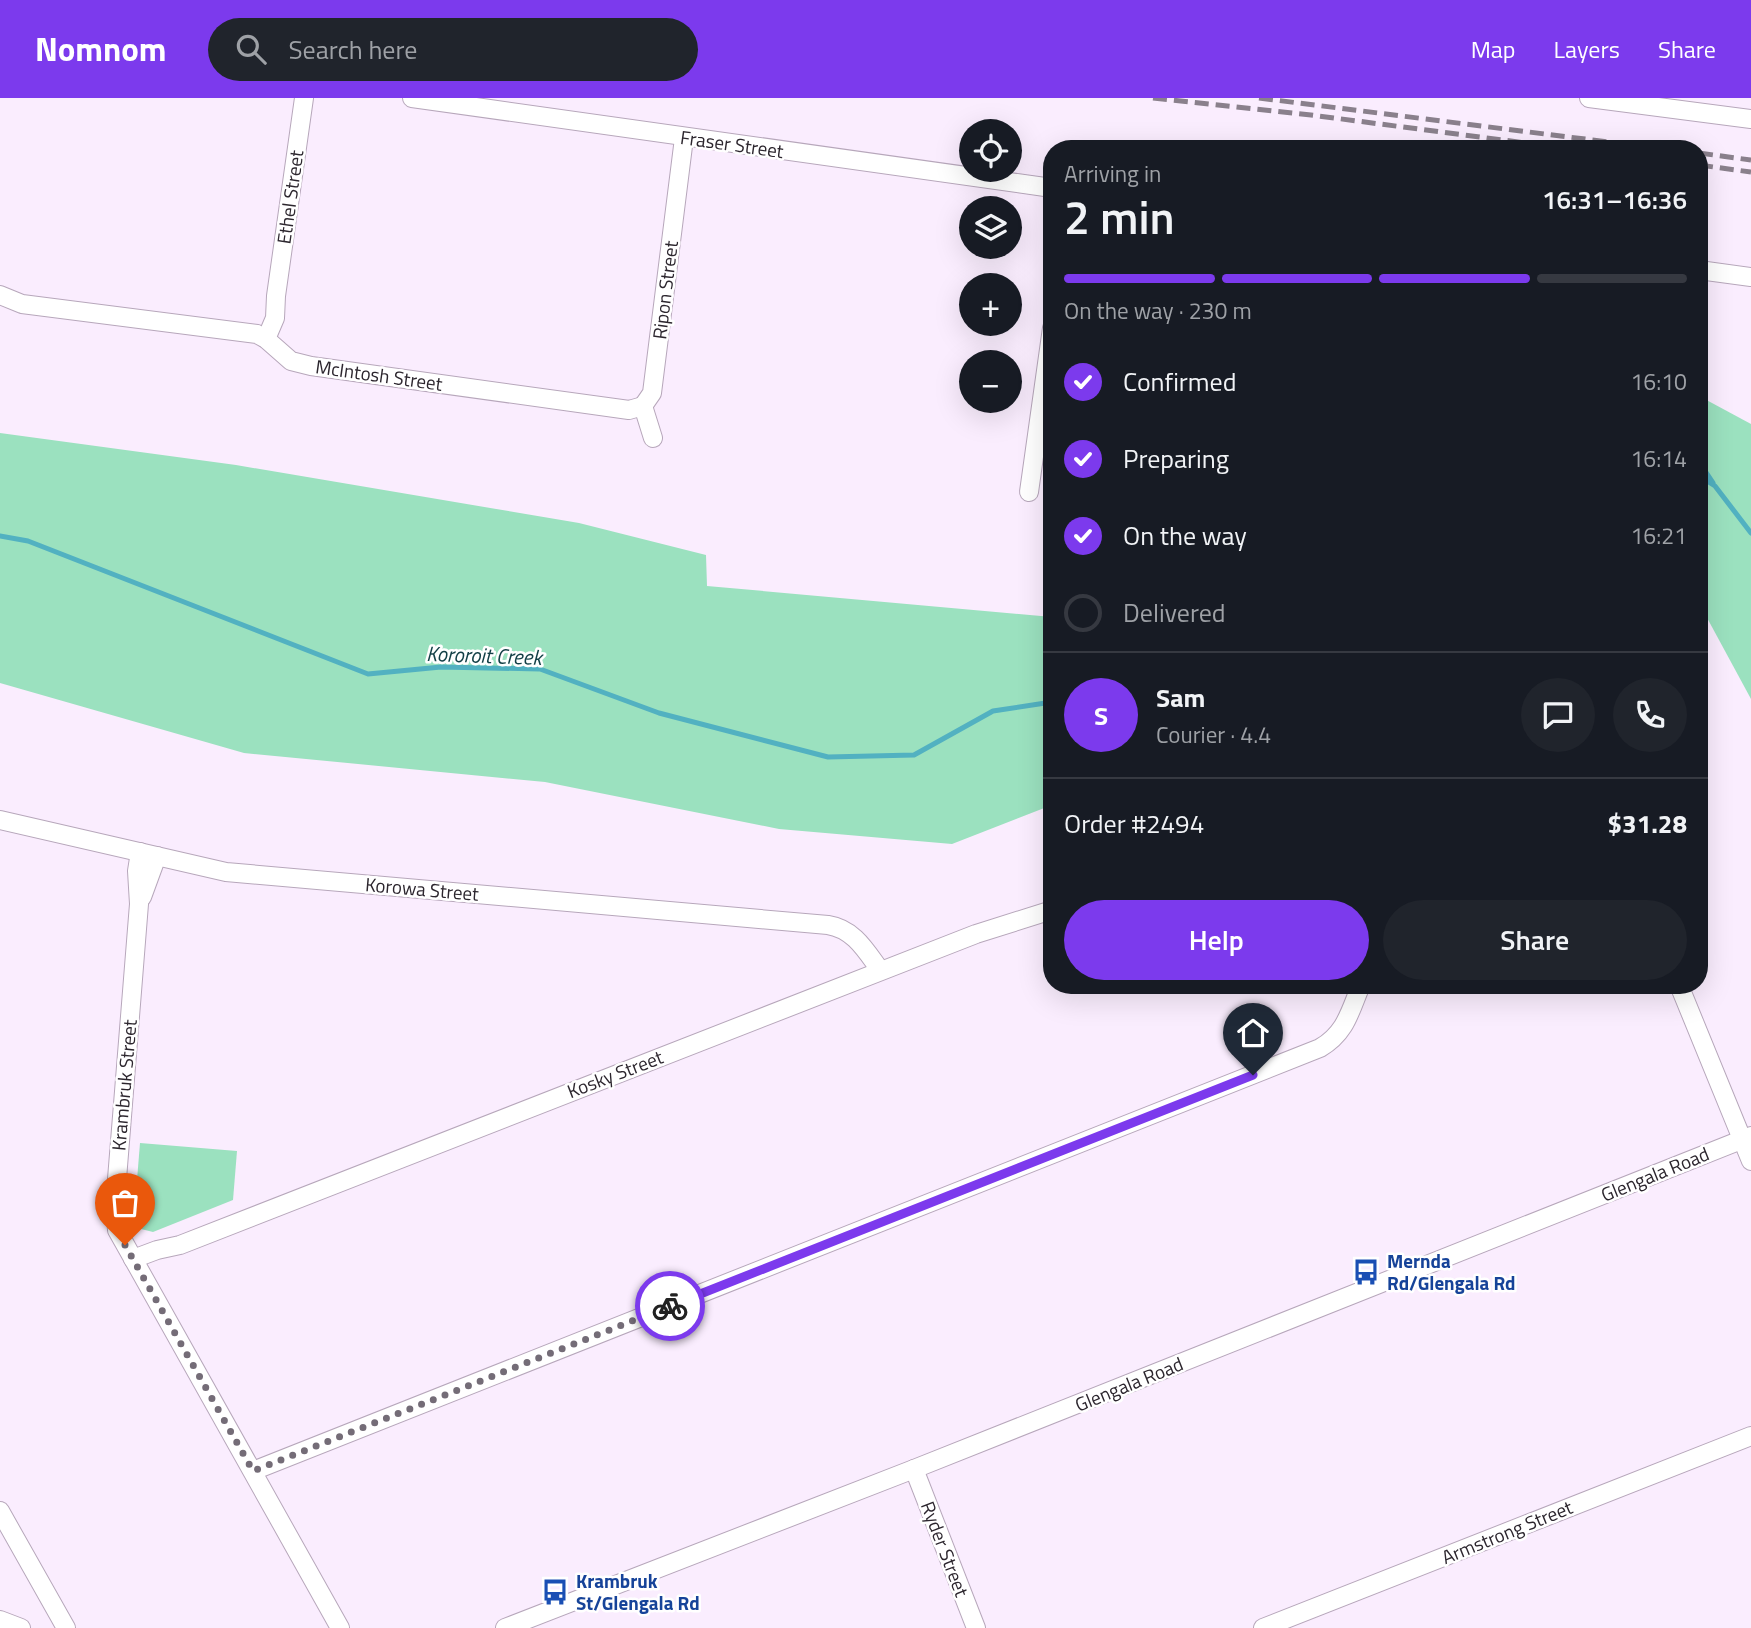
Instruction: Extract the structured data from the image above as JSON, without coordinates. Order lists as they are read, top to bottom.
{
  "streets": {
    "street": [
      "Fraser Street",
      "Ethel Street",
      "Ripon Street",
      "McIntosh Street",
      "Korowa Street",
      "Kosky Street",
      "Krambruk Street",
      "Glengala Road",
      "Armstrong Street",
      "Ryder Street"
    ]
  },
  "crossings": [
    ["Fraser Street", "Ripon Street"],
    ["Ethel Street", "McIntosh Street"],
    ["Ripon Street", "McIntosh Street"],
    ["Korowa Street", "Kosky Street"],
    ["Korowa Street", "Krambruk Street"],
    ["Kosky Street", "Krambruk Street"],
    ["Glengala Road", "Ryder Street"]
  ],
  "water": ["Kororoit Creek"],
  "places": {
    "bus stop": ["Mernda Rd/Glengala Rd", "Krambruk St/Glengala Rd"]
  },
  "page": {
    "header": "Nomnom",
    "search": "Search here",
    "nav": ["Map", "Layers", "Share"],
    "map_buttons": ["+", "−"],
    "heading": ["2 min", "Arriving in", "16:31–16:36"],
    "panel": [
      "Sam",
      "Courier · 4.4",
      "Order #2494",
      "$31.28"
    ],
    "bar": "On the way · 230 m",
    "list": [
      ["Confirmed", "16:10"],
      ["Preparing", "16:14"],
      ["On the way", "16:21"],
      "Delivered"
    ],
    "round": "S",
    "buttons": ["Help", "Share"]
  }
}
